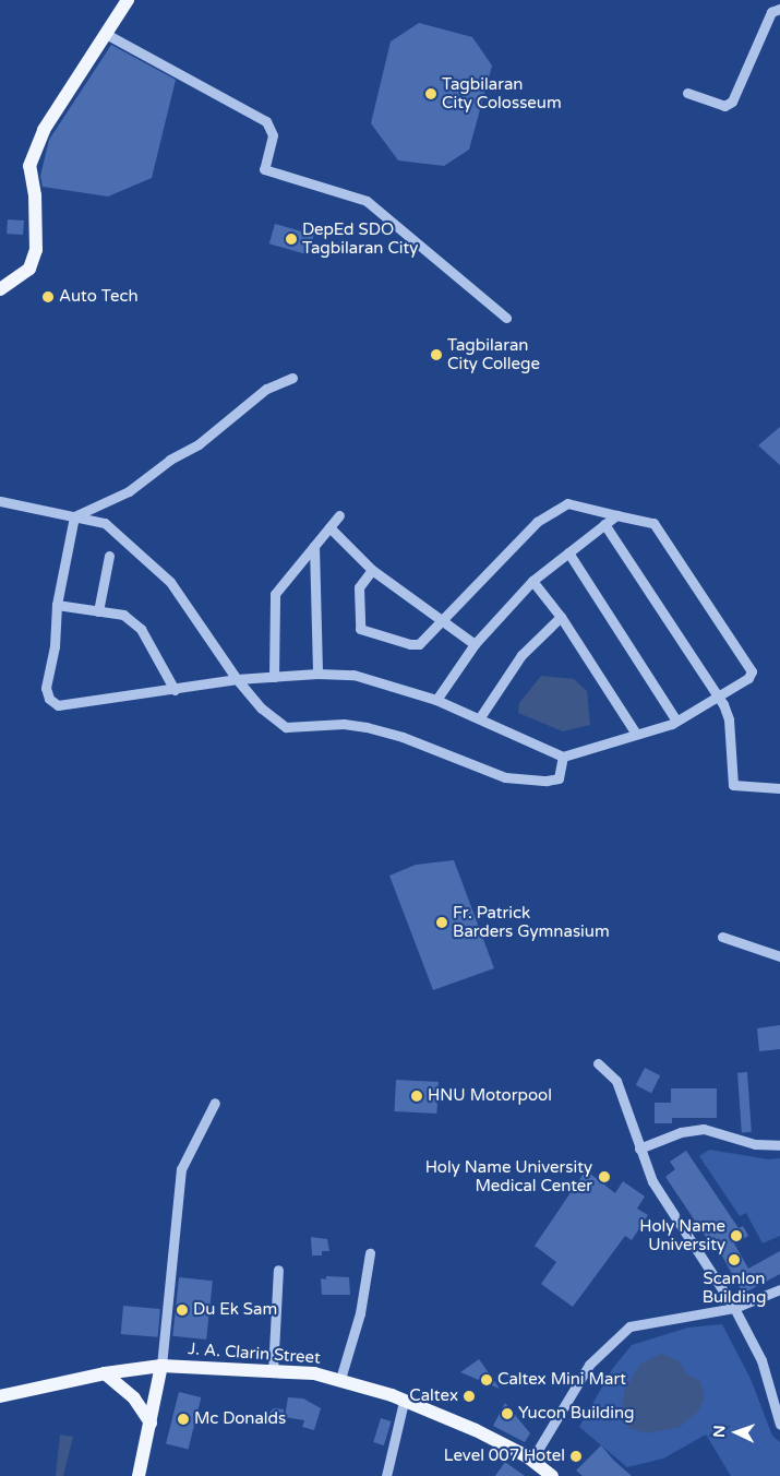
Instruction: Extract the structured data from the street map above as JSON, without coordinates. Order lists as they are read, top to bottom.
{
  "streets": {
    "main road": ["J. A. Clarin Street"]
  },
  "places": [
    "Tagbilaran City Colosseum",
    "DepEd SDO Tagbilaran City",
    "Auto Tech",
    "Tagbilaran City College",
    "Fr. Patrick Barders Gymnasium",
    "HNU Motorpool",
    "Holy Name University Medical Center",
    "Holy Name University",
    "Scanlon Building",
    "Du Ek Sam",
    "Caltex Mini Mart",
    "Caltex",
    "Yucon Building",
    "Mc Donalds",
    "Level 007 Hotel"
  ],
  "north": "left"
}
